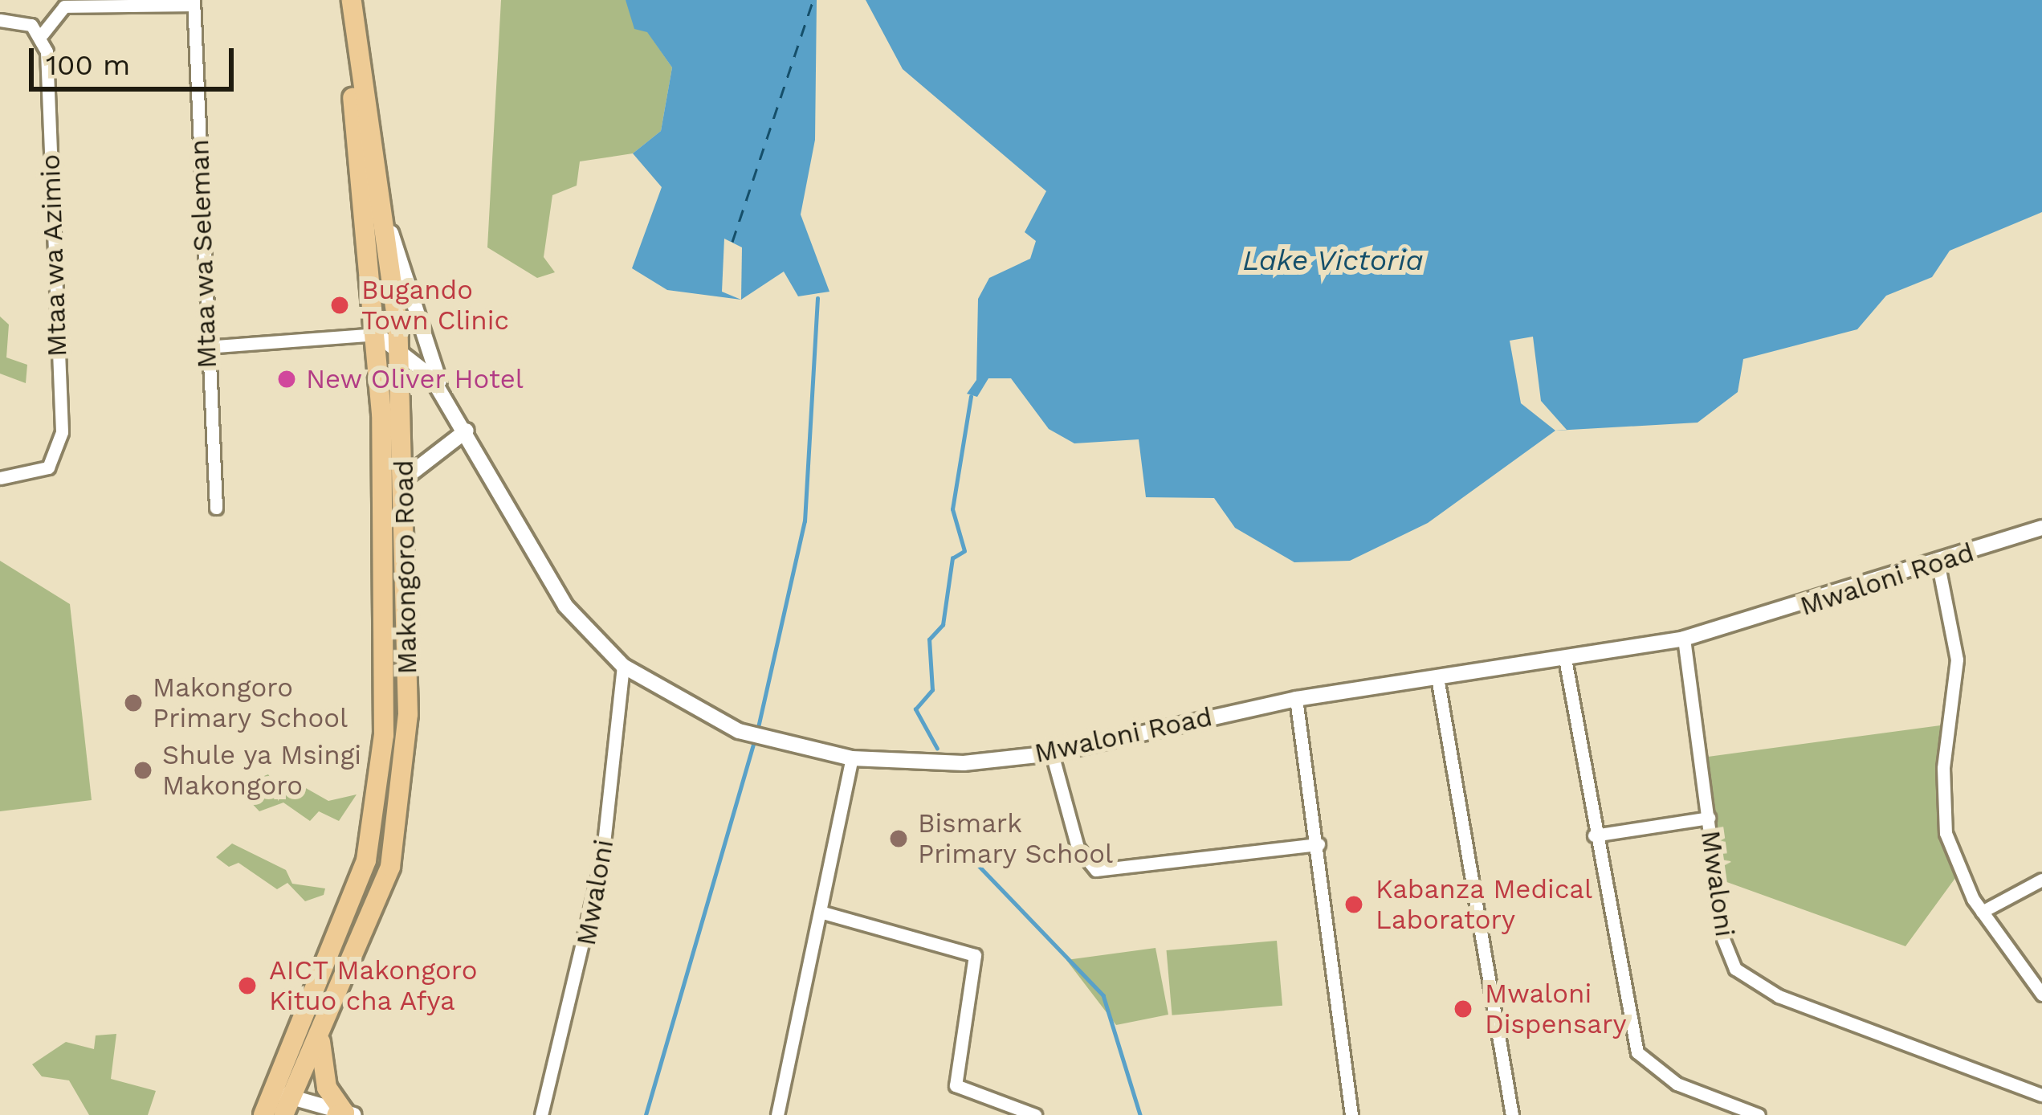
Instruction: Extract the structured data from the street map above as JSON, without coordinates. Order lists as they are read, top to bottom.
{
  "streets": {
    "main road": ["Makongoro Road"],
    "street": [
      "Mtaa wa Seleman",
      "Mtaa wa Azimio",
      "Mwaloni Road",
      "Mwaloni"
    ]
  },
  "crossings": [
    ["Makongoro Road", "Mwaloni Road"],
    ["Mwaloni Road", "Mwaloni"]
  ],
  "water": ["Lake Victoria"],
  "places": [
    "Bugando Town Clinic",
    "New Oliver Hotel",
    "Makongoro Primary School",
    "Shule ya Msingi Makongoro",
    "Bismark Primary School",
    "Kabanza Medical Laboratory",
    "AICT Makongoro Kituo cha Afya",
    "Mwaloni Dispensary"
  ],
  "scale_bar": "100 m"
}
